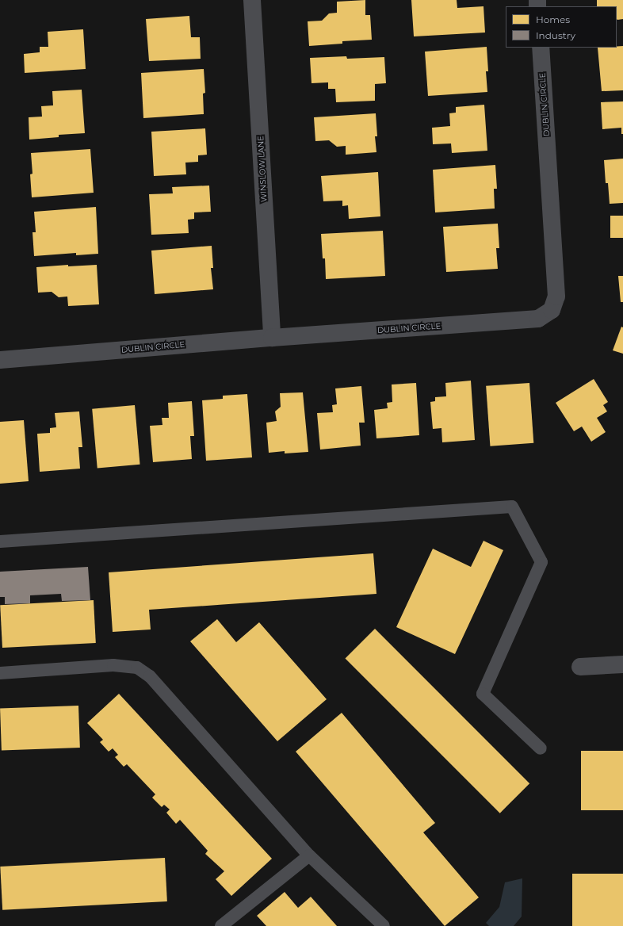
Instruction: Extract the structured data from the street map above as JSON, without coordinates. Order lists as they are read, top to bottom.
{
  "streets": {
    "street": ["DUBLIN CIRCLE", "WINSLOW LANE"]
  },
  "crossings": [
    ["DUBLIN CIRCLE", "WINSLOW LANE"]
  ],
  "legend": ["Homes", "Industry"]
}
